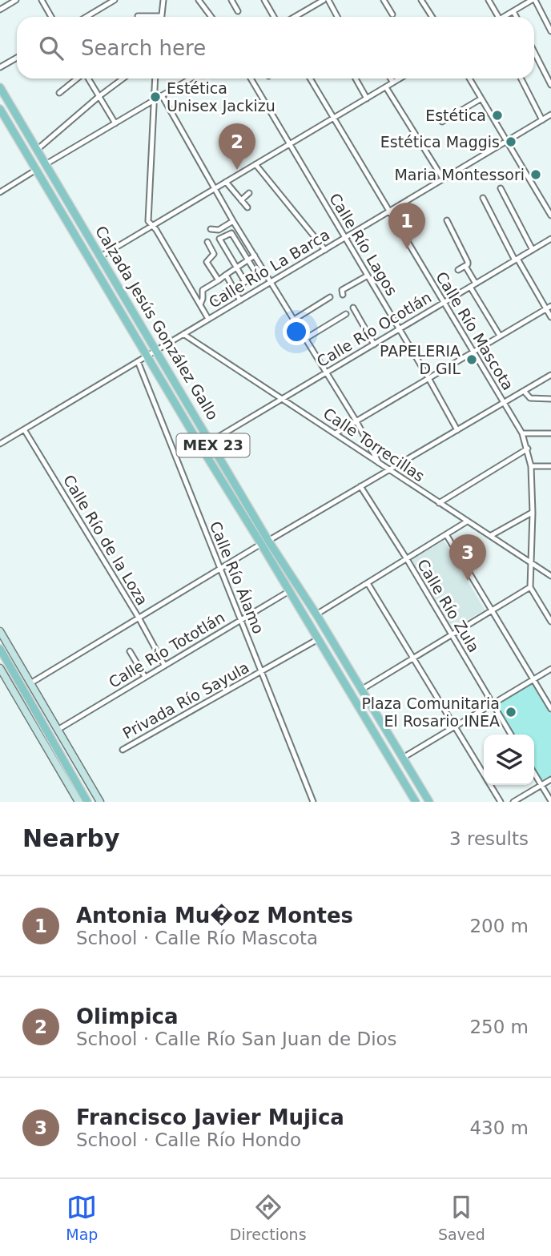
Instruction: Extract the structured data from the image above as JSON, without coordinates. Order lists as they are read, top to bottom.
{
  "streets": {
    "main road": ["Calzada Jesús González Gallo", "MEX 23"],
    "street": [
      "Calle Río Lagos",
      "Calle Río La Barca",
      "Calle Río Ocotlán",
      "Calle Río Mascota",
      "Calle Torrecillas",
      "Calle Río de la Loza",
      "Calle Río Álamo",
      "Calle Río Zula",
      "Calle Río Tototlán",
      "Privada Río Sayula"
    ]
  },
  "crossings": [
    ["Calle Río Lagos", "Calle Río La Barca"],
    ["Calle Río Lagos", "Calle Río Ocotlán"],
    ["Calle Río La Barca", "Calzada Jesús González Gallo"],
    ["Calle Río La Barca", "Calle Río Mascota"],
    ["Calle Río La Barca", "Calle Torrecillas"],
    ["Calle Río La Barca", "Calle Río de la Loza"],
    ["Calle Río La Barca", "Calle Río Álamo"],
    ["Calzada Jesús González Gallo", "Calle Río Ocotlán"],
    ["Calzada Jesús González Gallo", "Calle Río Tototlán"],
    ["Calzada Jesús González Gallo", "Privada Río Sayula"],
    ["Calle Río Ocotlán", "Calle Río Mascota"],
    ["Calle Río Ocotlán", "Calle Torrecillas"],
    ["Calle Río Mascota", "Calle Torrecillas"],
    ["Calle Río de la Loza", "Calle Río Tototlán"],
    ["Calle Río Álamo", "Calle Río Tototlán"],
    ["Calle Río Álamo", "Privada Río Sayula"]
  ],
  "places": [
    "Estética Unisex Jackizu",
    "Estética",
    "Estética Maggis",
    "Maria Montessori",
    "PAPELERIA D GIL",
    "Plaza Comunitaria El Rosario INEA"
  ],
  "page": {
    "search": "Search here",
    "pins": ["2", "1", "3"],
    "heading": ["Nearby", "3 results"],
    "list": [
      {
        "mark": "1",
        "name": "Antonia Mu�oz Montes",
        "note": "School · Calle Río Mascota",
        "value": "200 m"
      },
      {
        "mark": "2",
        "name": "Olimpica",
        "note": "School · Calle Río San Juan de Dios",
        "value": "250 m"
      },
      {
        "mark": "3",
        "name": "Francisco Javier Mujica",
        "note": "School · Calle Río Hondo",
        "value": "430 m"
      }
    ],
    "nav": ["Map", "Directions", "Saved"]
  }
}
